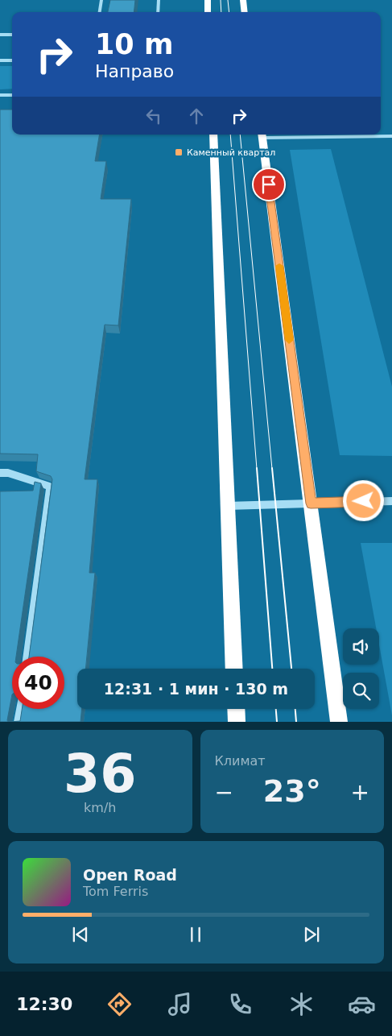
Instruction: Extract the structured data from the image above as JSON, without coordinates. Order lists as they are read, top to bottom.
{
  "places": {
    "transit": ["Каменный квартал"]
  },
  "page": {
    "turn": ["10 m", "Направо"],
    "limit": "40",
    "trip": "12:31 · 1 мин · 130 m",
    "tile": [
      ["36", "km/h"],
      "Климат"
    ],
    "heat": ["−", "23°", "+"],
    "song": ["Open Road", "Tom Ferris"],
    "tabs": "12:30"
  }
}
